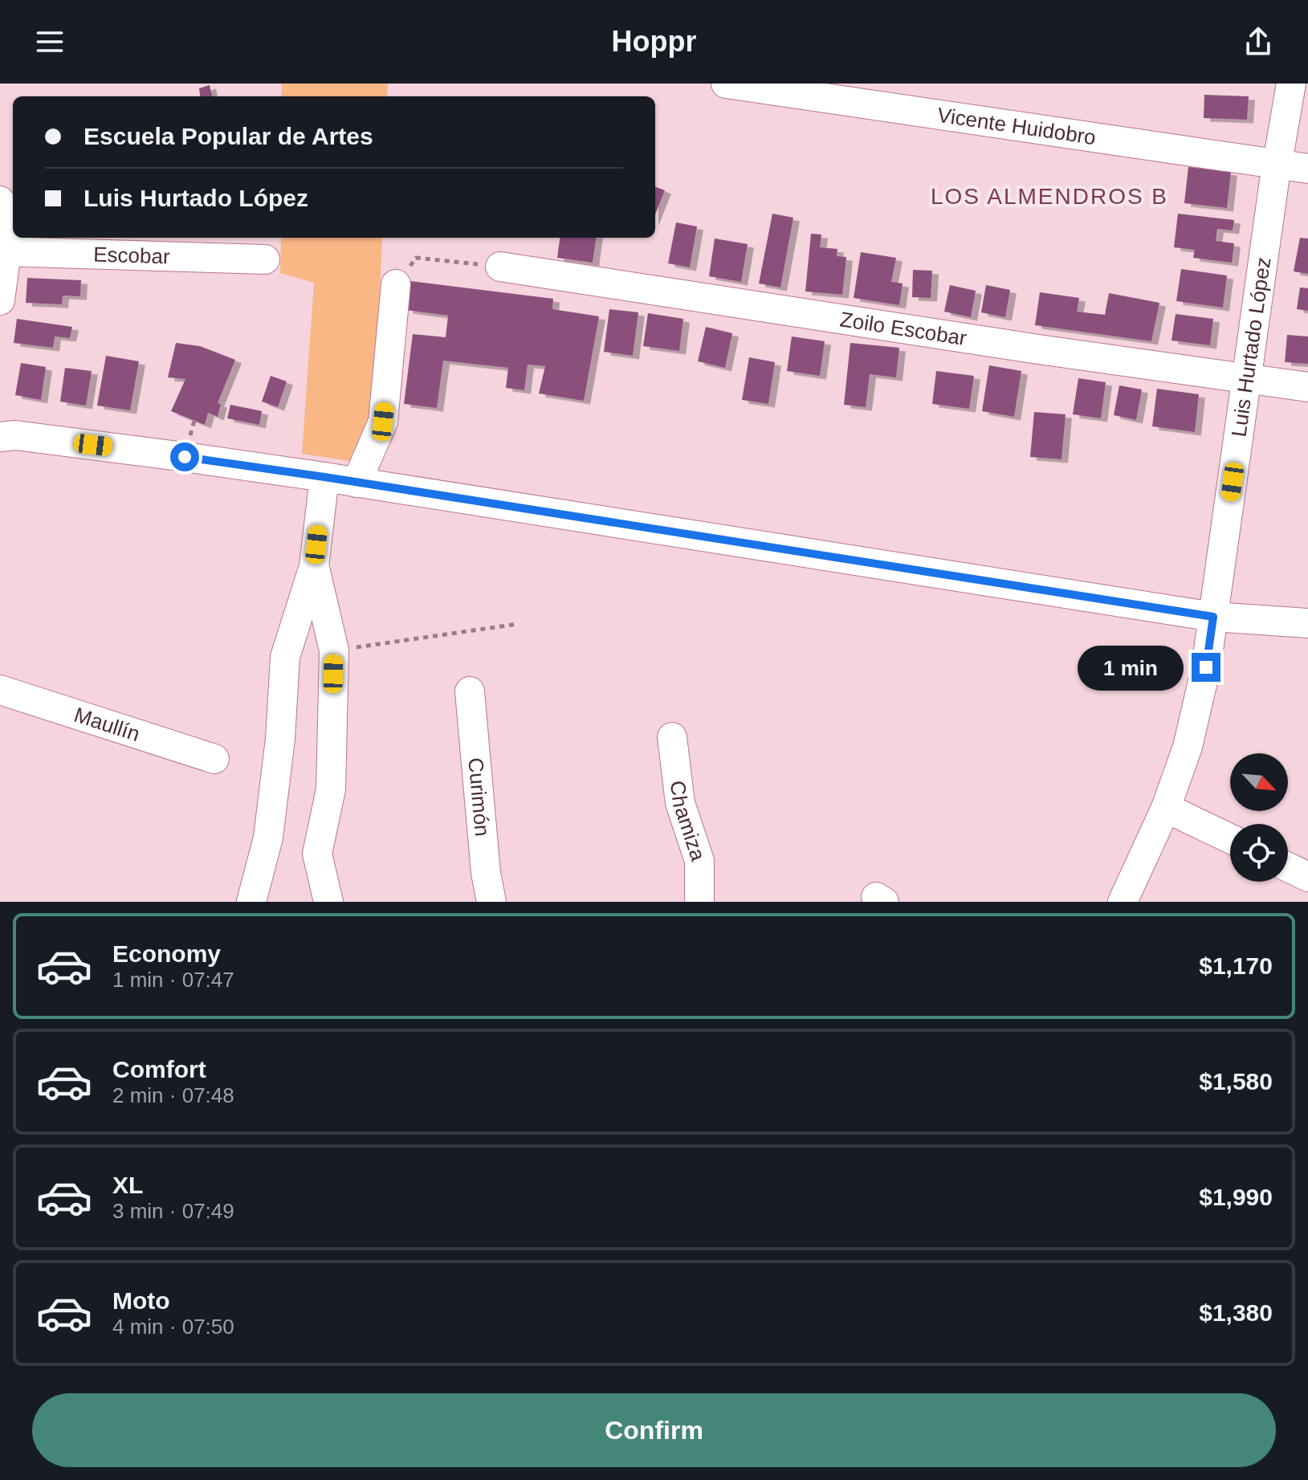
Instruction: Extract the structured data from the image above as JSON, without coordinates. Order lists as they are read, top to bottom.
{
  "streets": {
    "street": [
      "Vicente Huidobro",
      "Escobar",
      "Zoilo Escobar",
      "Luis Hurtado López",
      "Maullín",
      "Curimón",
      "Chamiza"
    ]
  },
  "crossings": [
    ["Vicente Huidobro", "Luis Hurtado López"],
    ["Zoilo Escobar", "Luis Hurtado López"]
  ],
  "districts": ["LOS ALMENDROS B"],
  "north": "bottom right",
  "page": {
    "header": "Hoppr",
    "banner": ["Escuela Popular de Artes", "Luis Hurtado López"],
    "bubble": "1 min",
    "list": [
      {
        "name": "Economy",
        "note": "1 min · 07:47",
        "value": "$1,170"
      },
      {
        "name": "Comfort",
        "note": "2 min · 07:48",
        "value": "$1,580"
      },
      {
        "name": "XL",
        "note": "3 min · 07:49",
        "value": "$1,990"
      },
      {
        "name": "Moto",
        "note": "4 min · 07:50",
        "value": "$1,380"
      }
    ],
    "buttons": "Confirm"
  }
}
